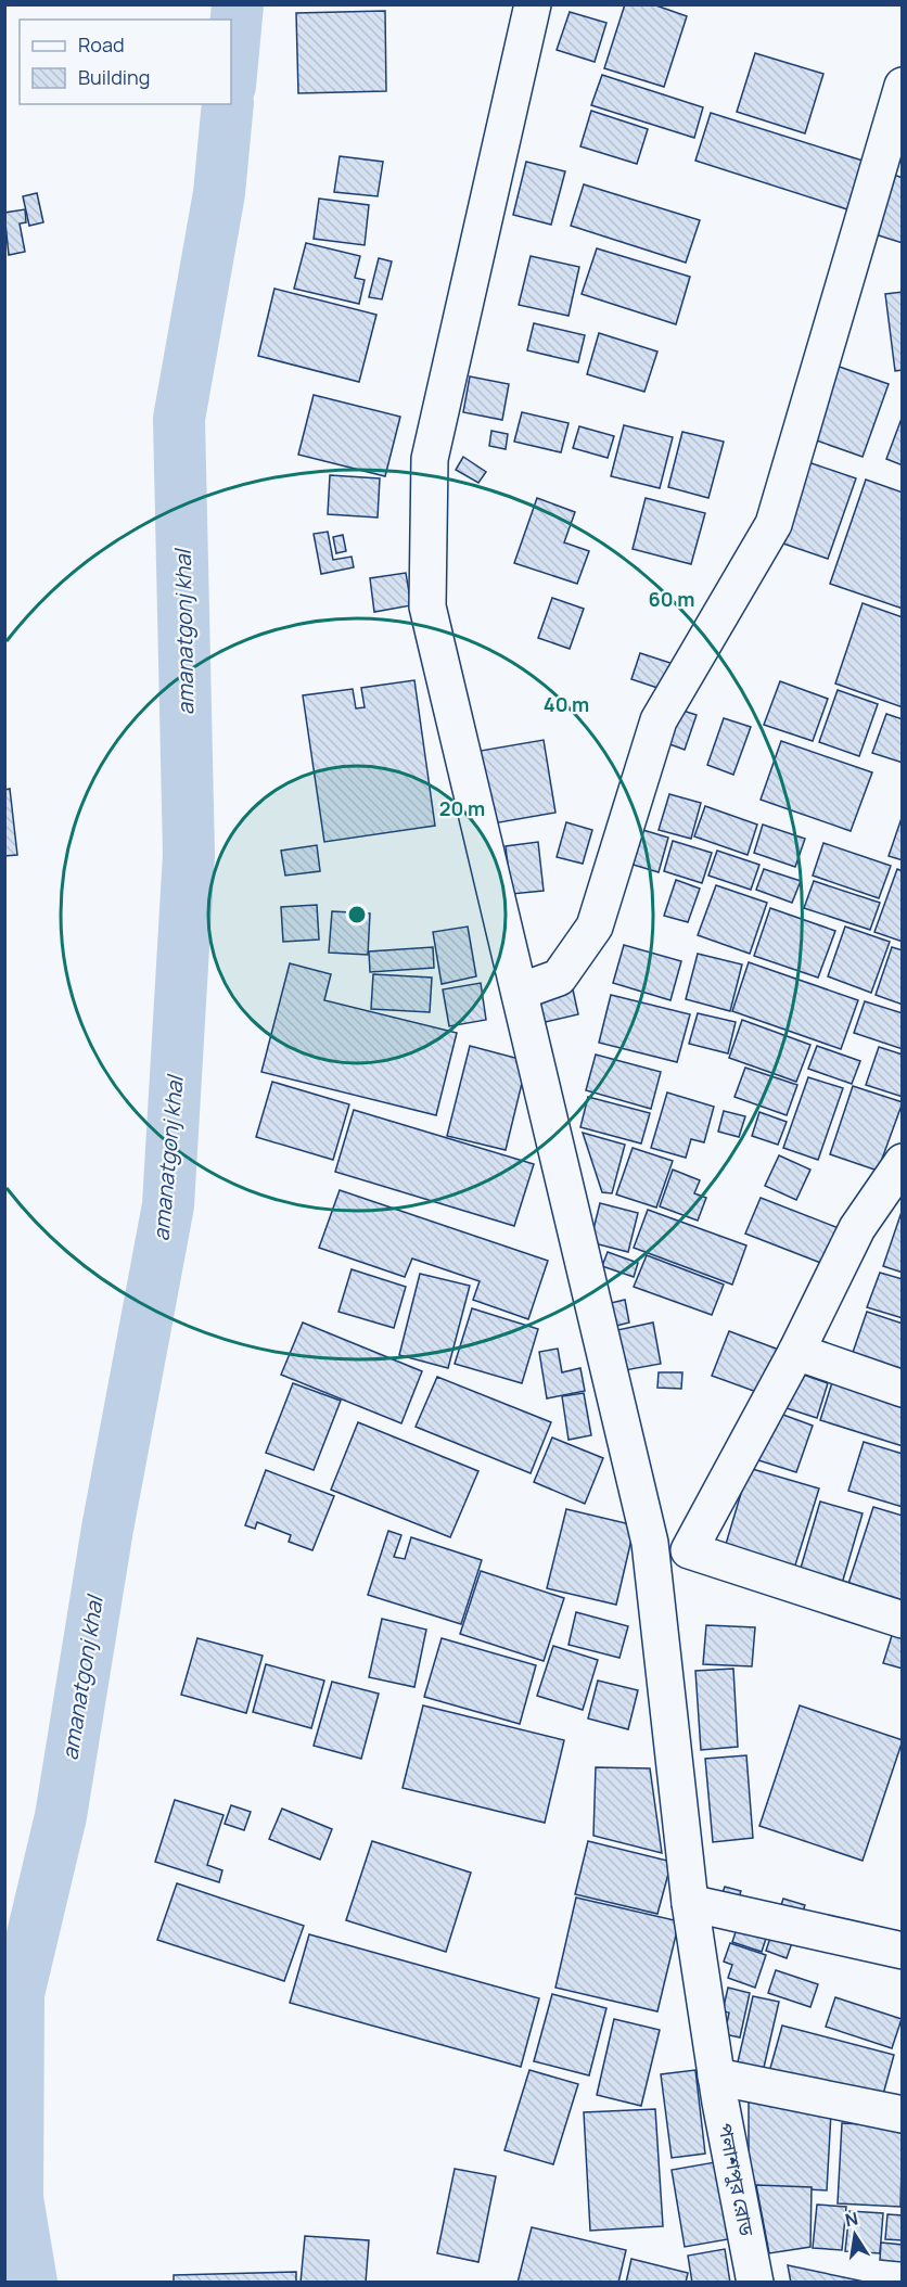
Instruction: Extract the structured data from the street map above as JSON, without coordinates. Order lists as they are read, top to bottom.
{
  "streets": {
    "street": ["পলাশপুর রোড"]
  },
  "water": ["amanatgonj khal"],
  "legend": ["Road", "Building"],
  "north": "top",
  "rings": ["60 m", "40 m", "20 m"]
}
